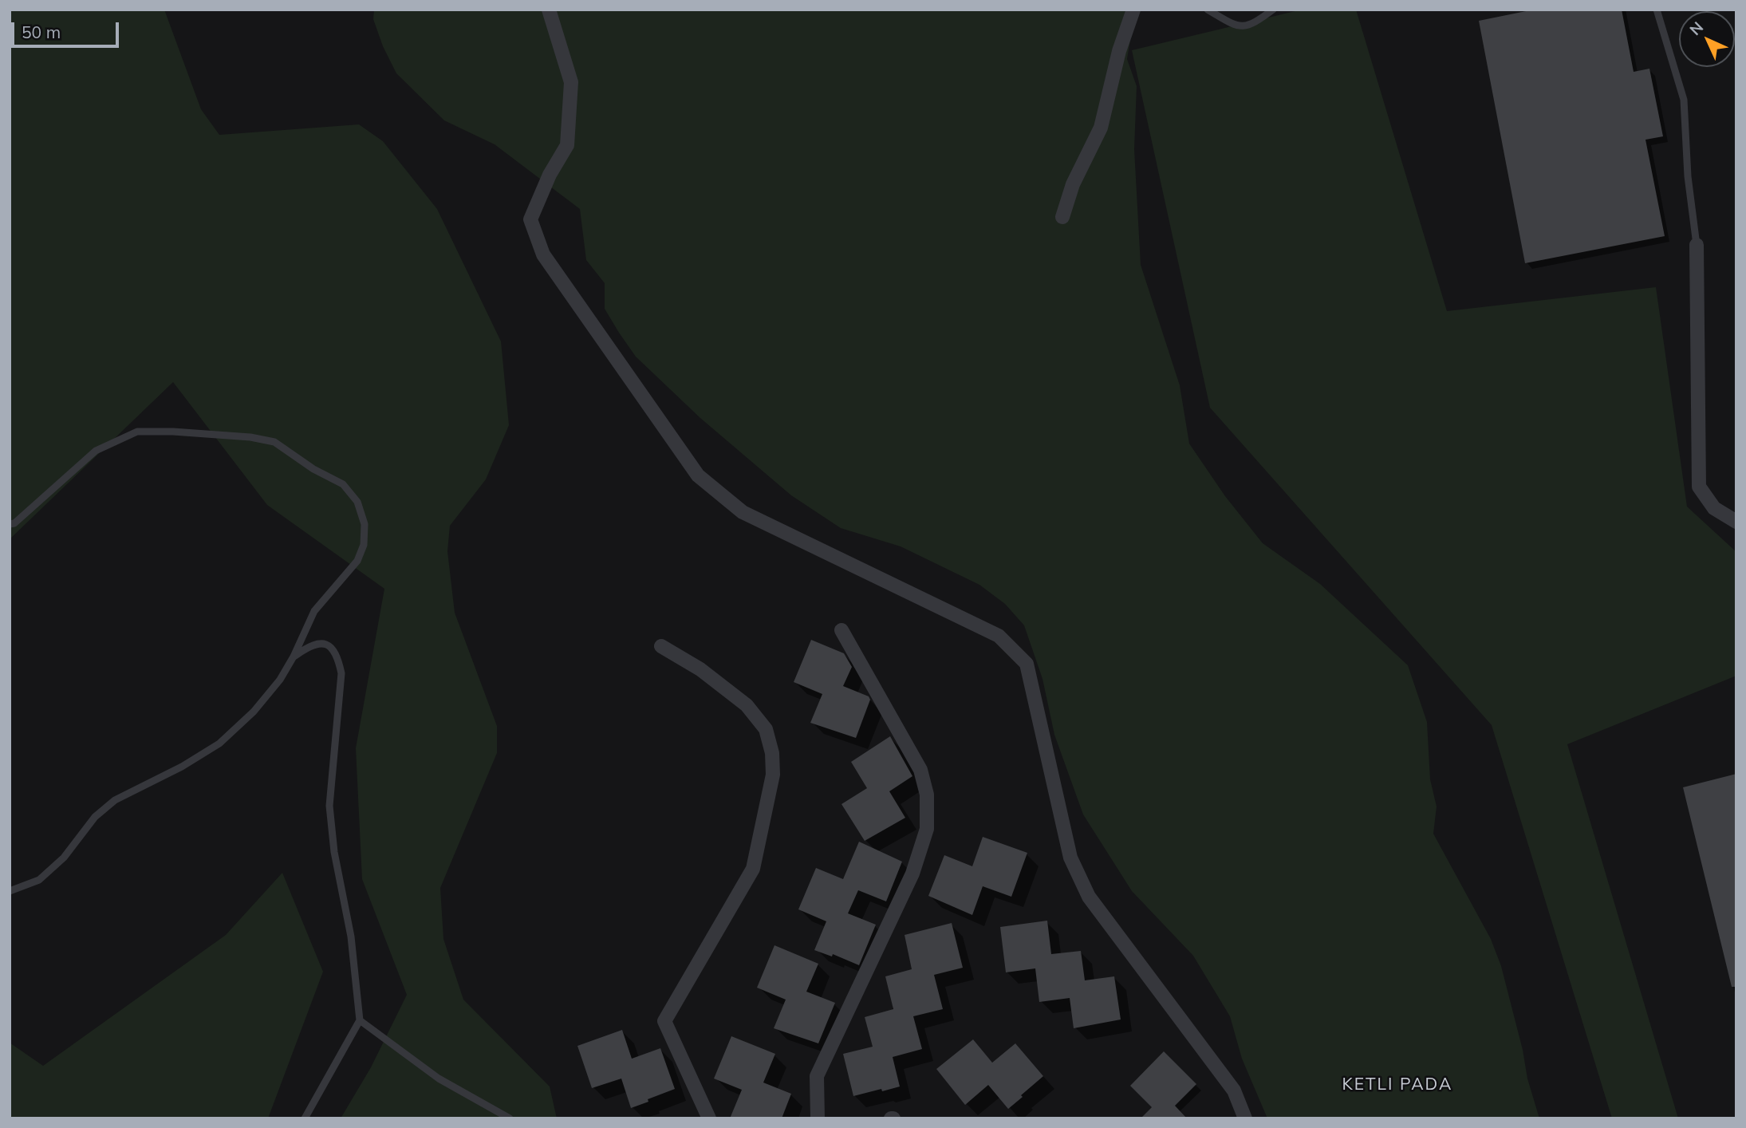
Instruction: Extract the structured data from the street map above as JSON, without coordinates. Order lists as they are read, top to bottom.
{
  "districts": ["KETLI PADA"],
  "scale_bar": "50 m",
  "north": "top left"
}
